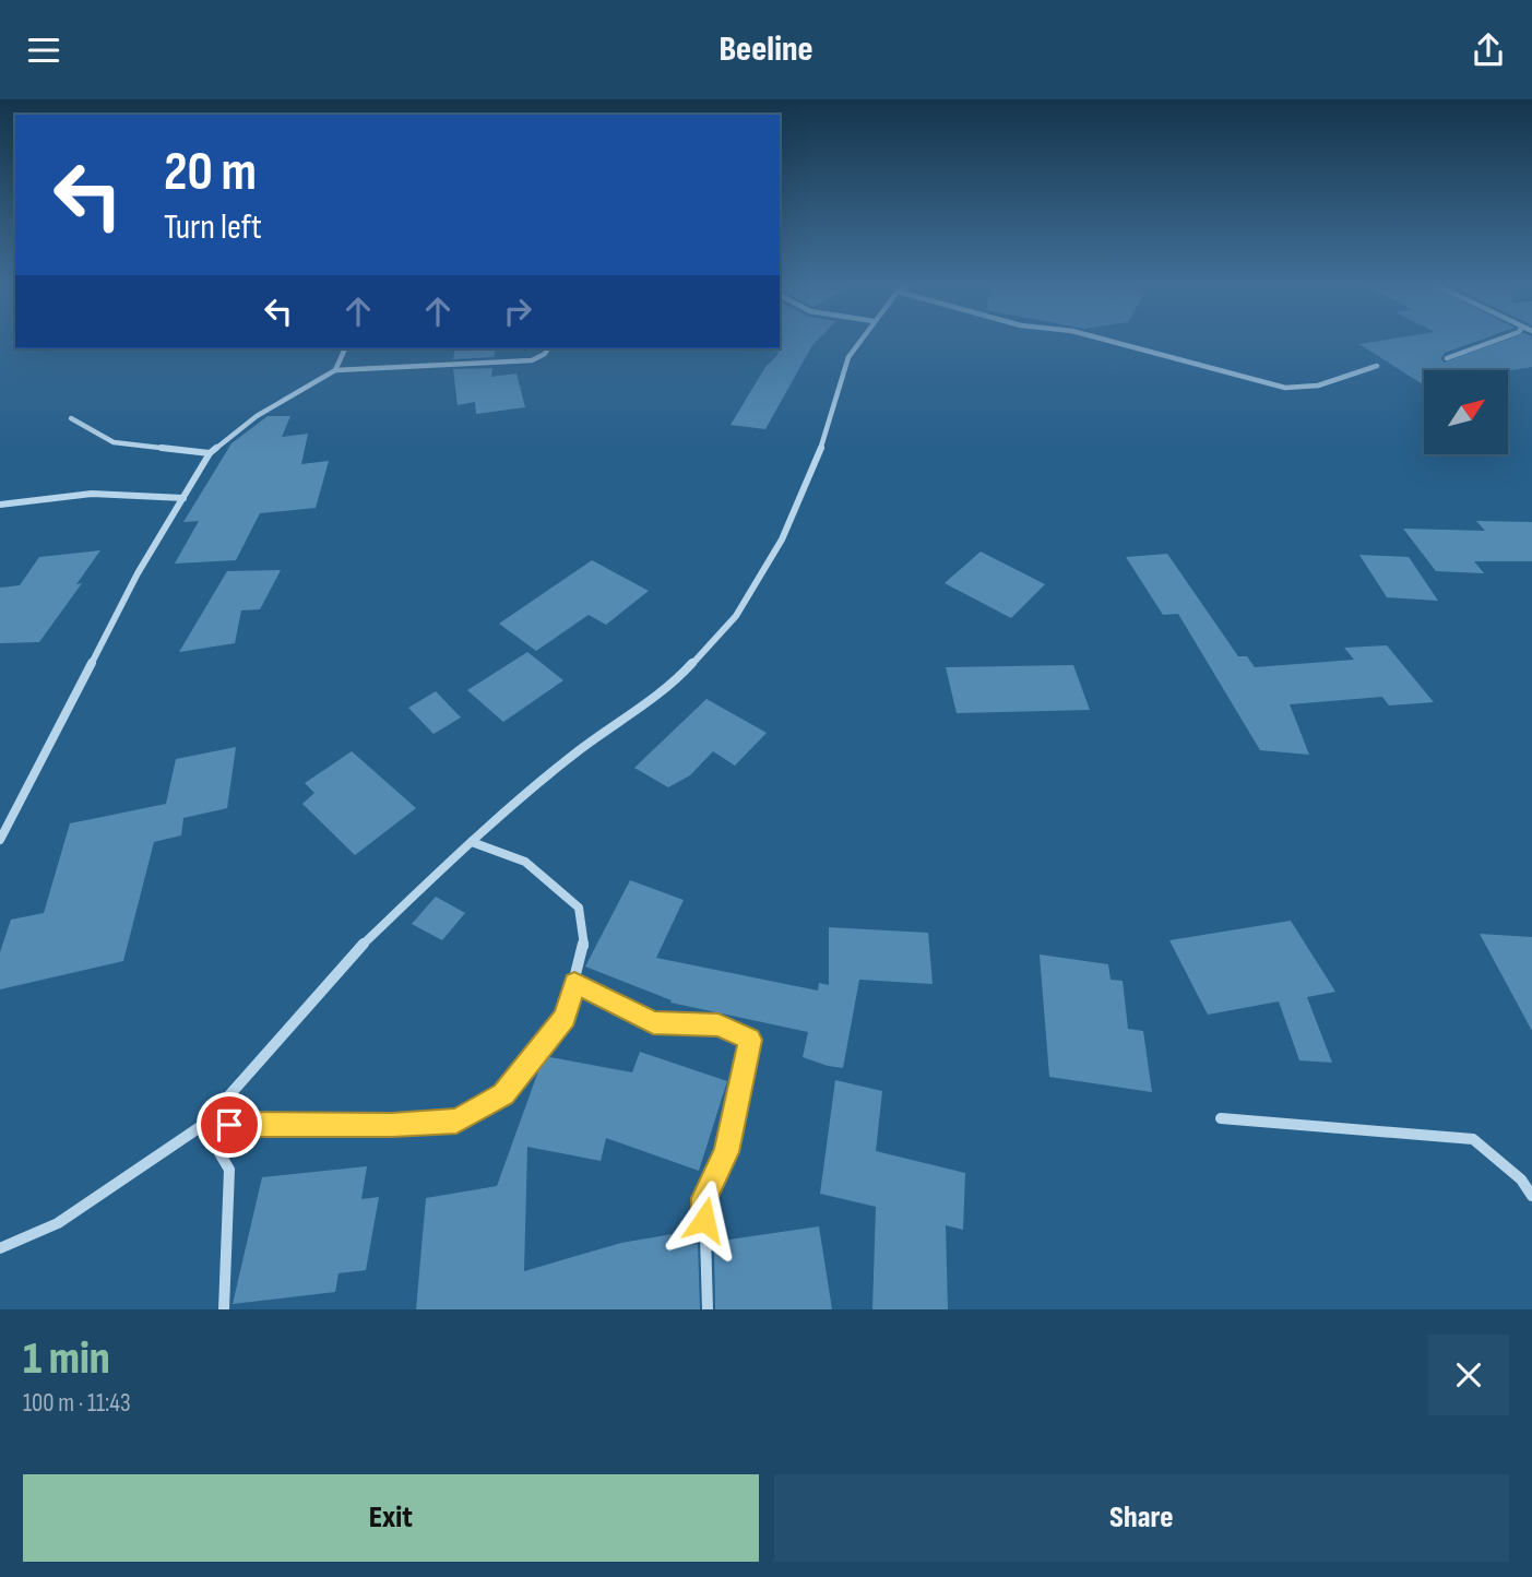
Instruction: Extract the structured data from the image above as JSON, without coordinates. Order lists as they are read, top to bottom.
{
  "north": "top right",
  "page": {
    "header": "Beeline",
    "turn": ["20 m", "Turn left"],
    "heading": ["1 min", "100 m · 11:43"],
    "buttons": ["Exit", "Share"]
  }
}
